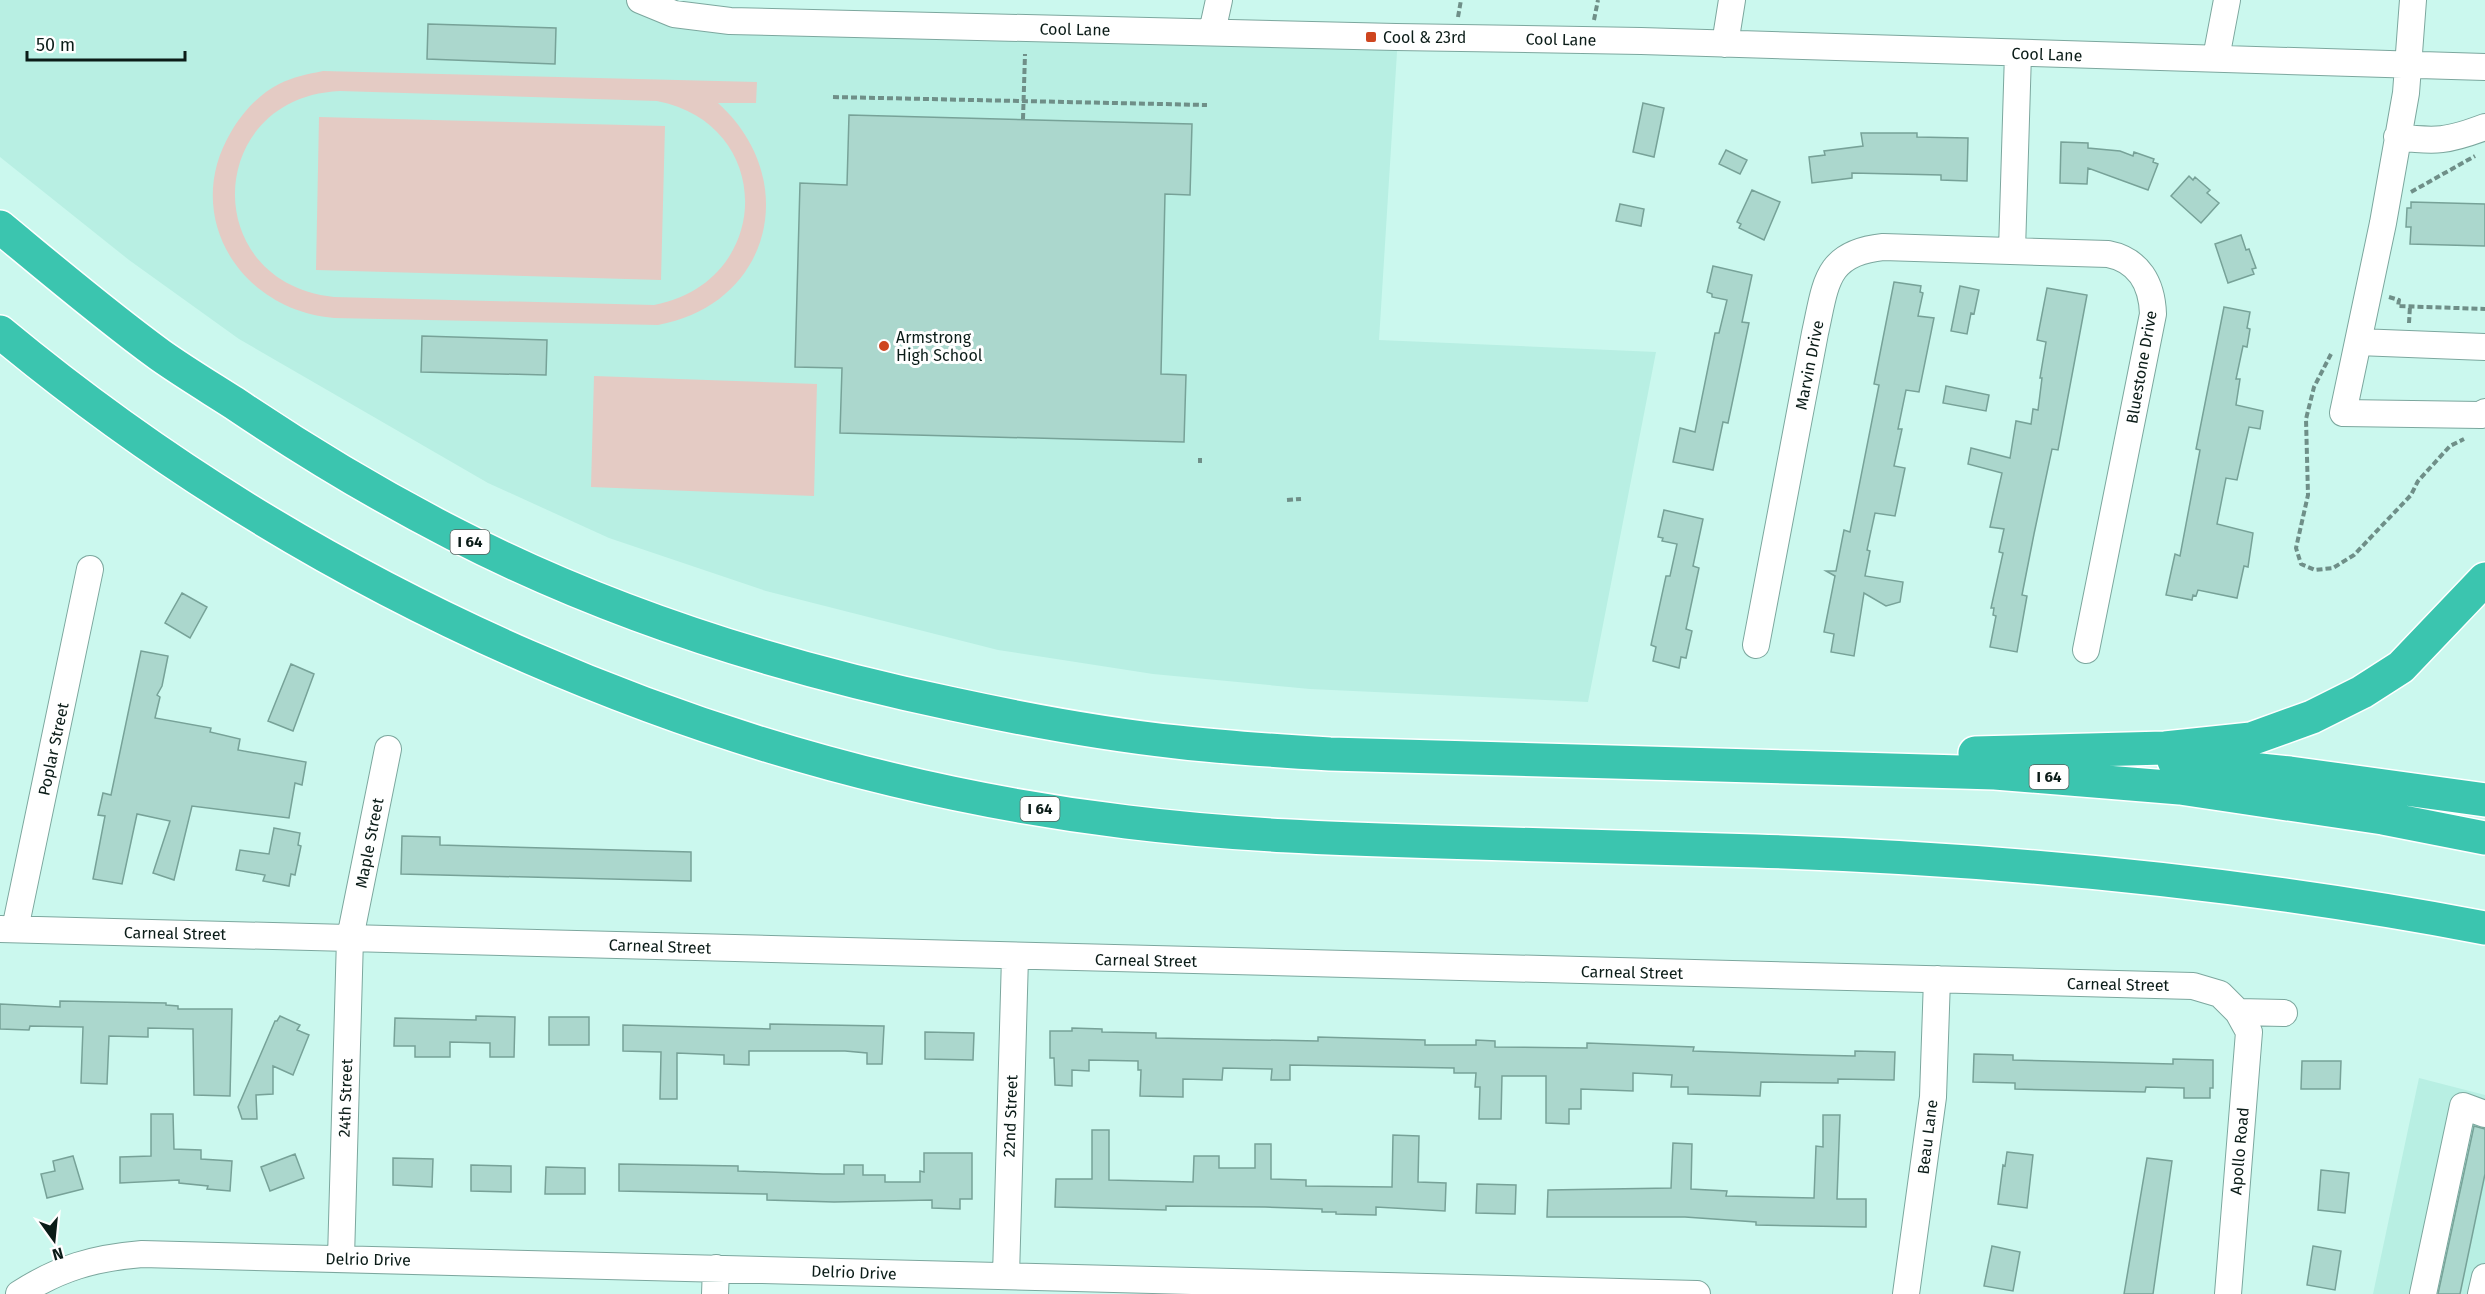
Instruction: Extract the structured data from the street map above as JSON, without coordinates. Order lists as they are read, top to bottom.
{
  "streets": {
    "highway": ["I 64"],
    "street": [
      "Cool Lane",
      "Marvin Drive",
      "Bluestone Drive",
      "Poplar Street",
      "Maple Street",
      "Carneal Street",
      "24th Street",
      "22nd Street",
      "Beau Lane",
      "Apollo Road",
      "Delrio Drive"
    ]
  },
  "crossings": [
    ["Marvin Drive", "Bluestone Drive"],
    ["Poplar Street", "Carneal Street"],
    ["Maple Street", "Carneal Street"],
    ["Maple Street", "24th Street"],
    ["Carneal Street", "24th Street"],
    ["Carneal Street", "22nd Street"],
    ["Carneal Street", "Beau Lane"],
    ["Carneal Street", "Apollo Road"],
    ["24th Street", "Delrio Drive"],
    ["22nd Street", "Delrio Drive"]
  ],
  "places": {
    "transit": ["Cool & 23rd"],
    "other": ["Armstrong High School"]
  },
  "scale_bar": "50 m",
  "north": "bottom"
}
